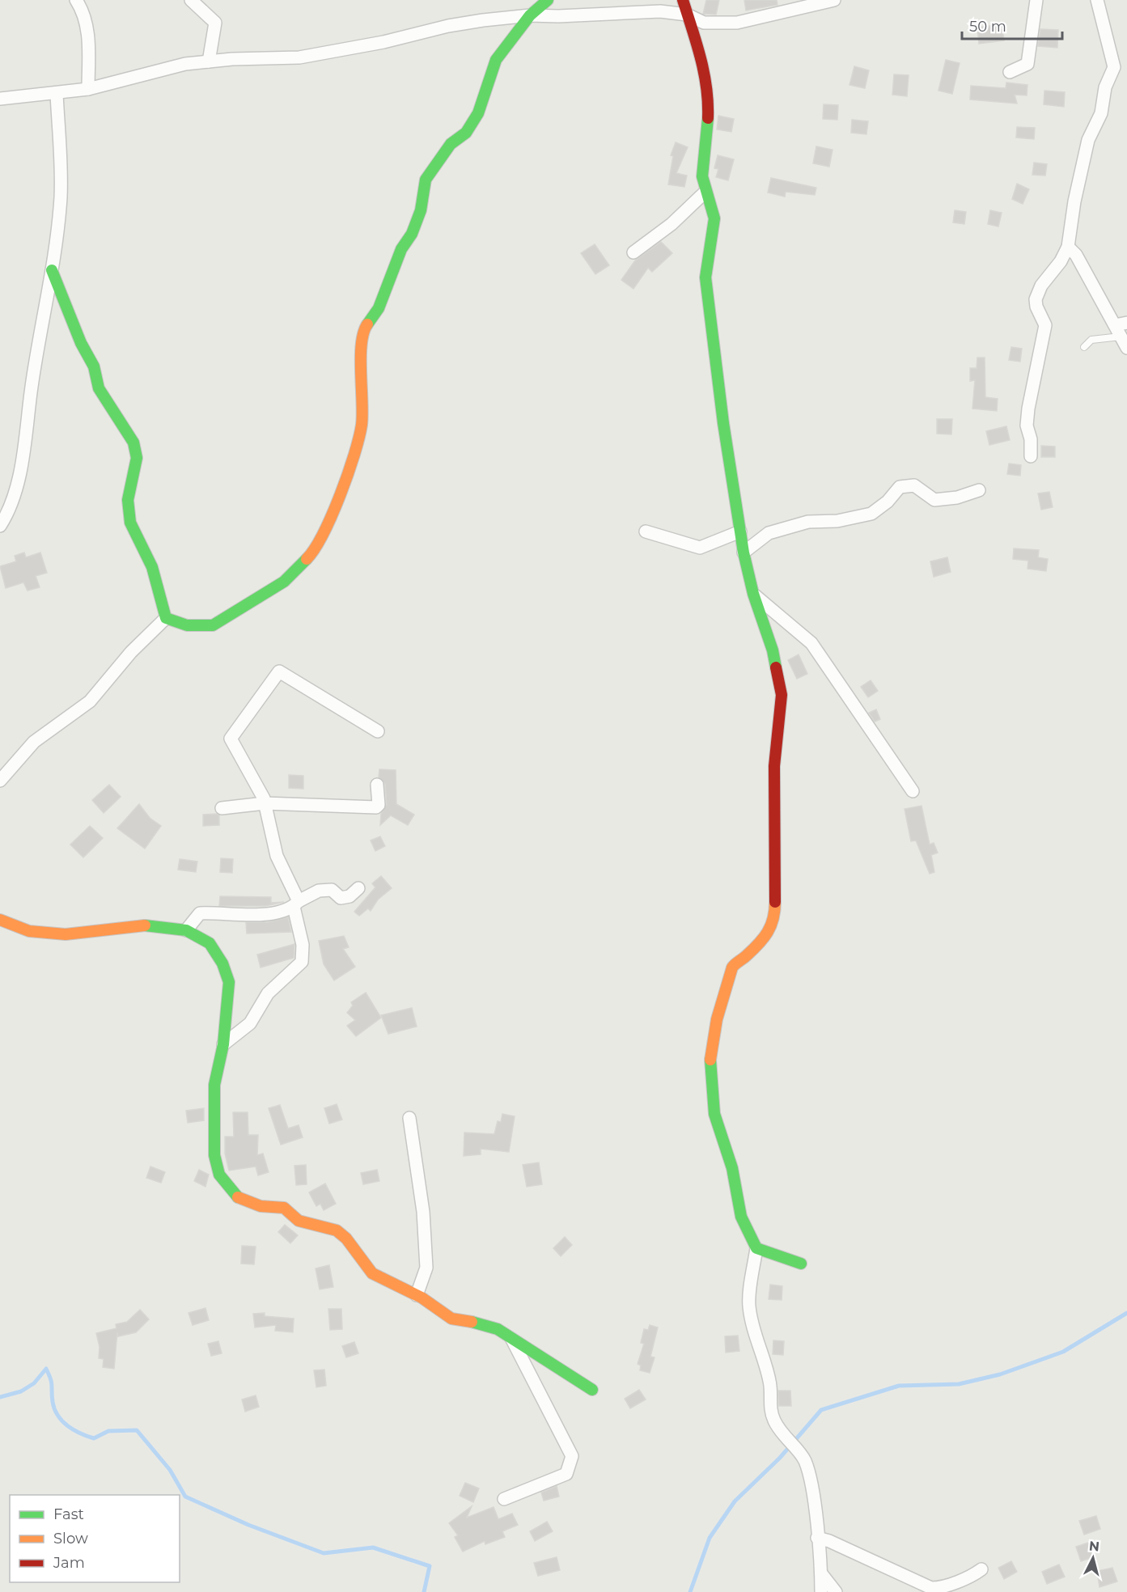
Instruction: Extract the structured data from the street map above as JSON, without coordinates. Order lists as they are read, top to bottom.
{
  "legend": ["Fast", "Slow", "Jam"],
  "scale_bar": "50 m",
  "north": "top"
}
